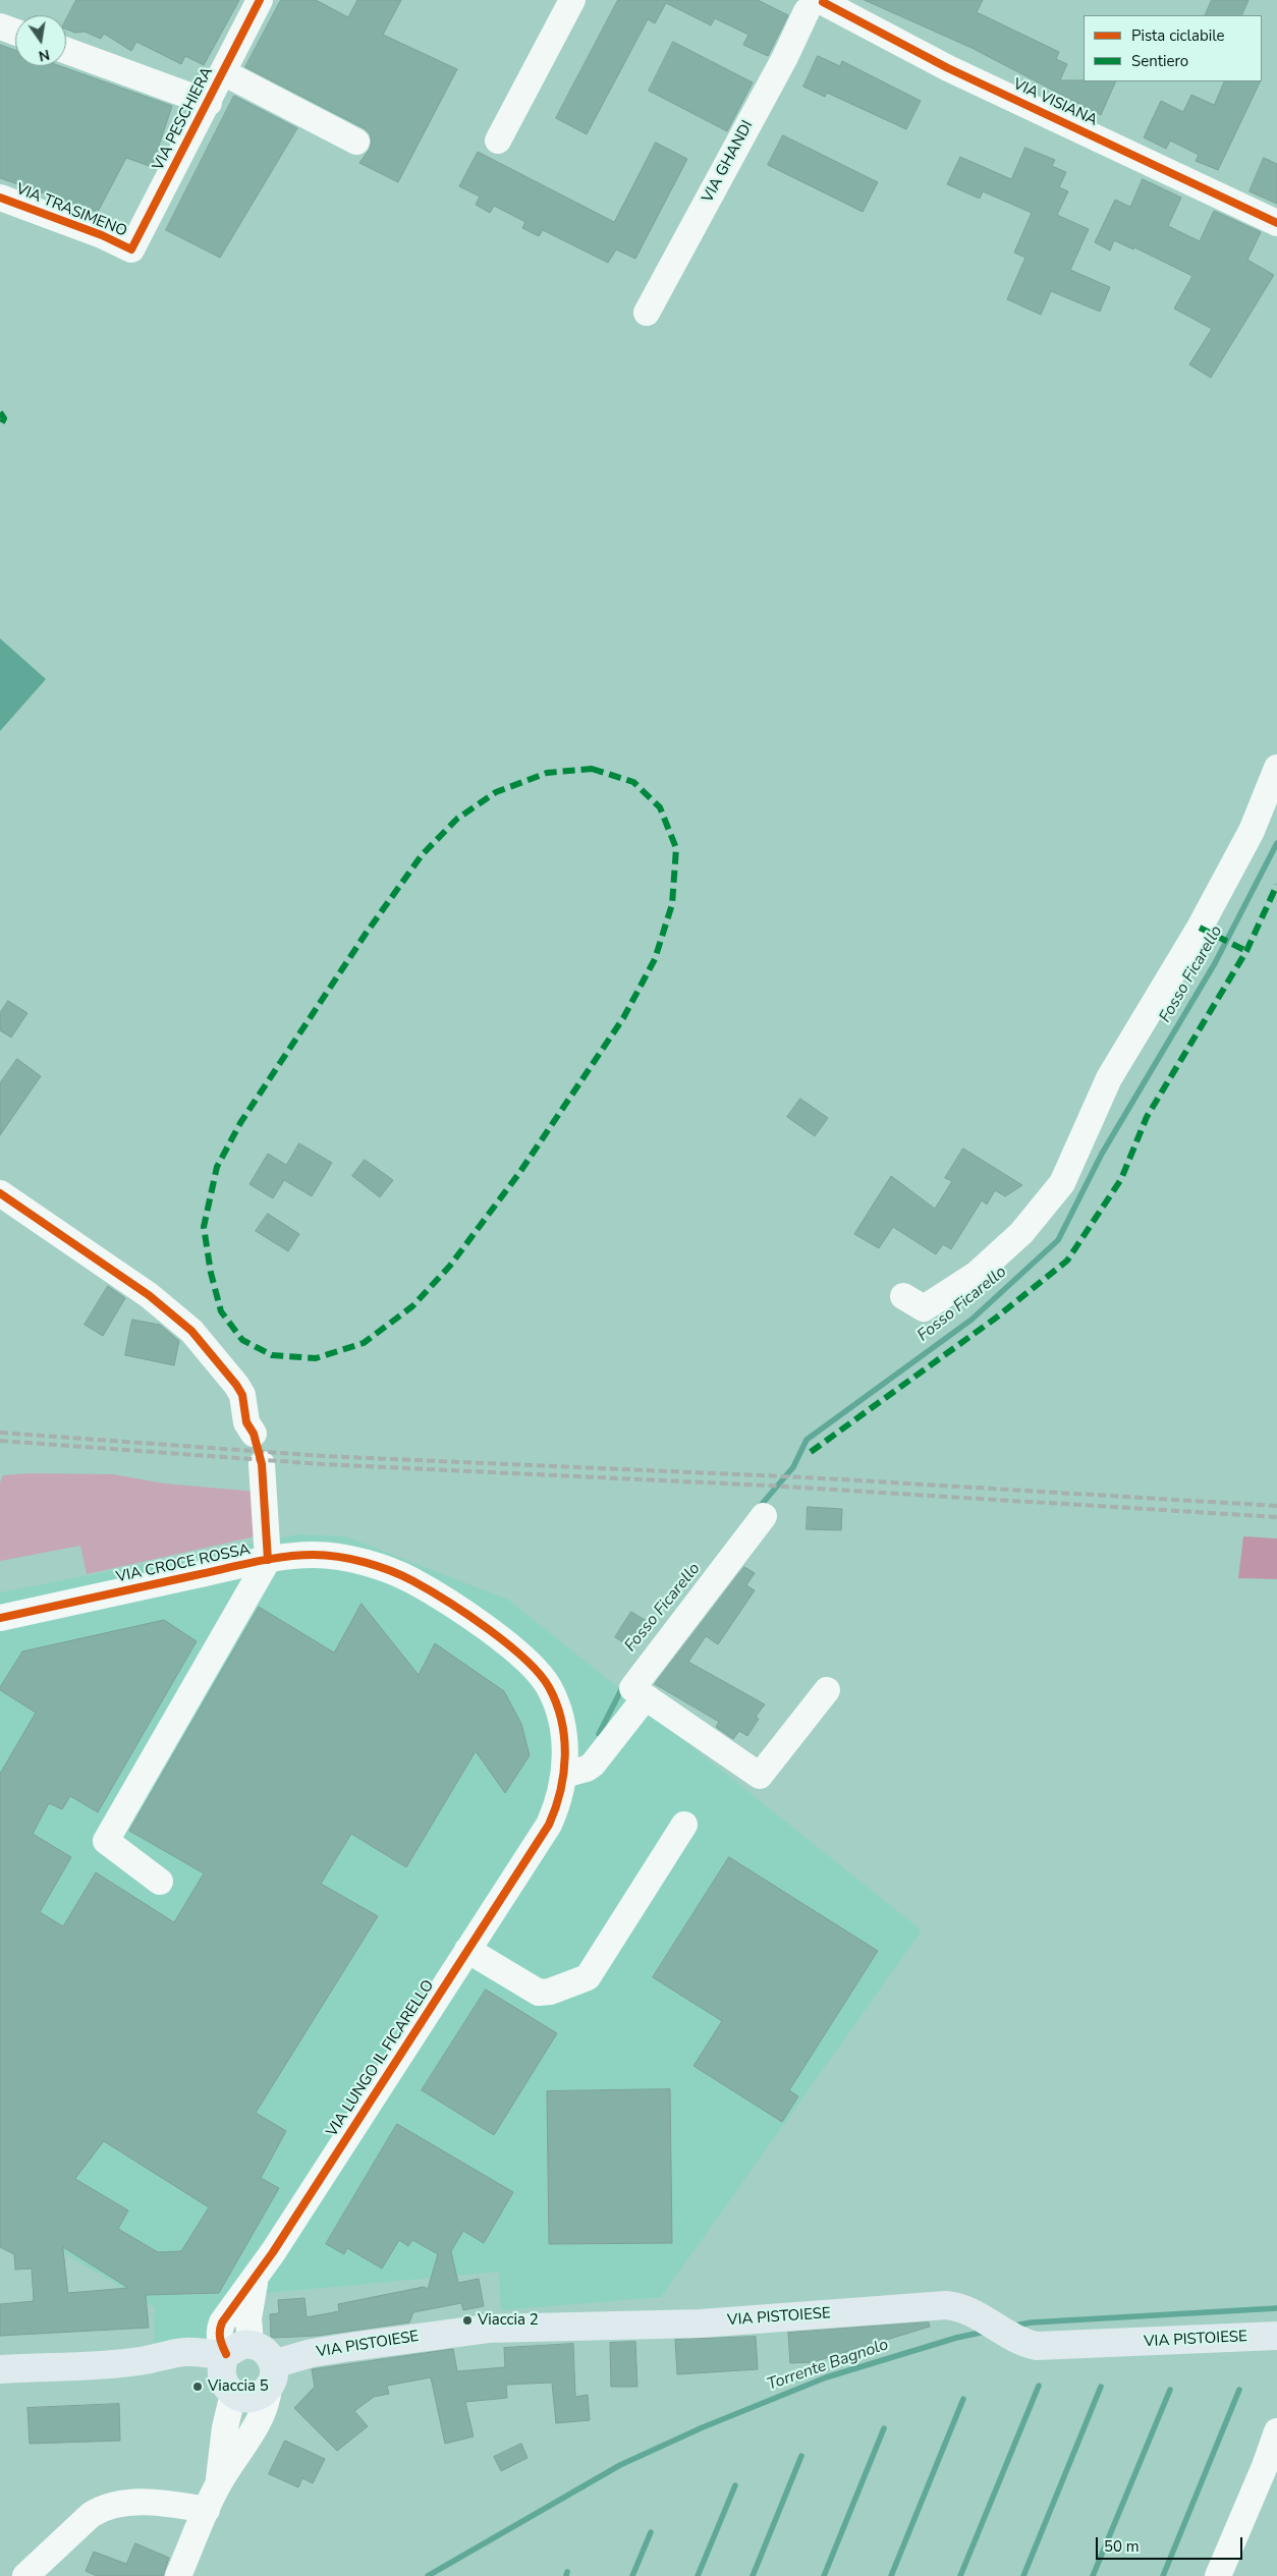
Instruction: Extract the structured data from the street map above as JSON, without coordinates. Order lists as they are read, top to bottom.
{
  "streets": {
    "main road": ["VIA PISTOIESE"],
    "street": [
      "VIA VISIANA",
      "VIA PESCHIERA",
      "VIA GHANDI",
      "VIA TRASIMENO",
      "VIA CROCE ROSSA",
      "VIA LUNGO IL FICARELLO"
    ]
  },
  "crossings": [
    ["VIA VISIANA", "VIA GHANDI"],
    ["VIA PESCHIERA", "VIA TRASIMENO"],
    ["VIA CROCE ROSSA", "VIA LUNGO IL FICARELLO"],
    ["VIA LUNGO IL FICARELLO", "VIA PISTOIESE"]
  ],
  "water": ["Fosso Ficarello", "Torrente Bagnolo"],
  "places": ["Viaccia 2", "Viaccia 5"],
  "legend": ["Pista ciclabile", "Sentiero"],
  "scale_bar": "50 m",
  "north": "bottom"
}
